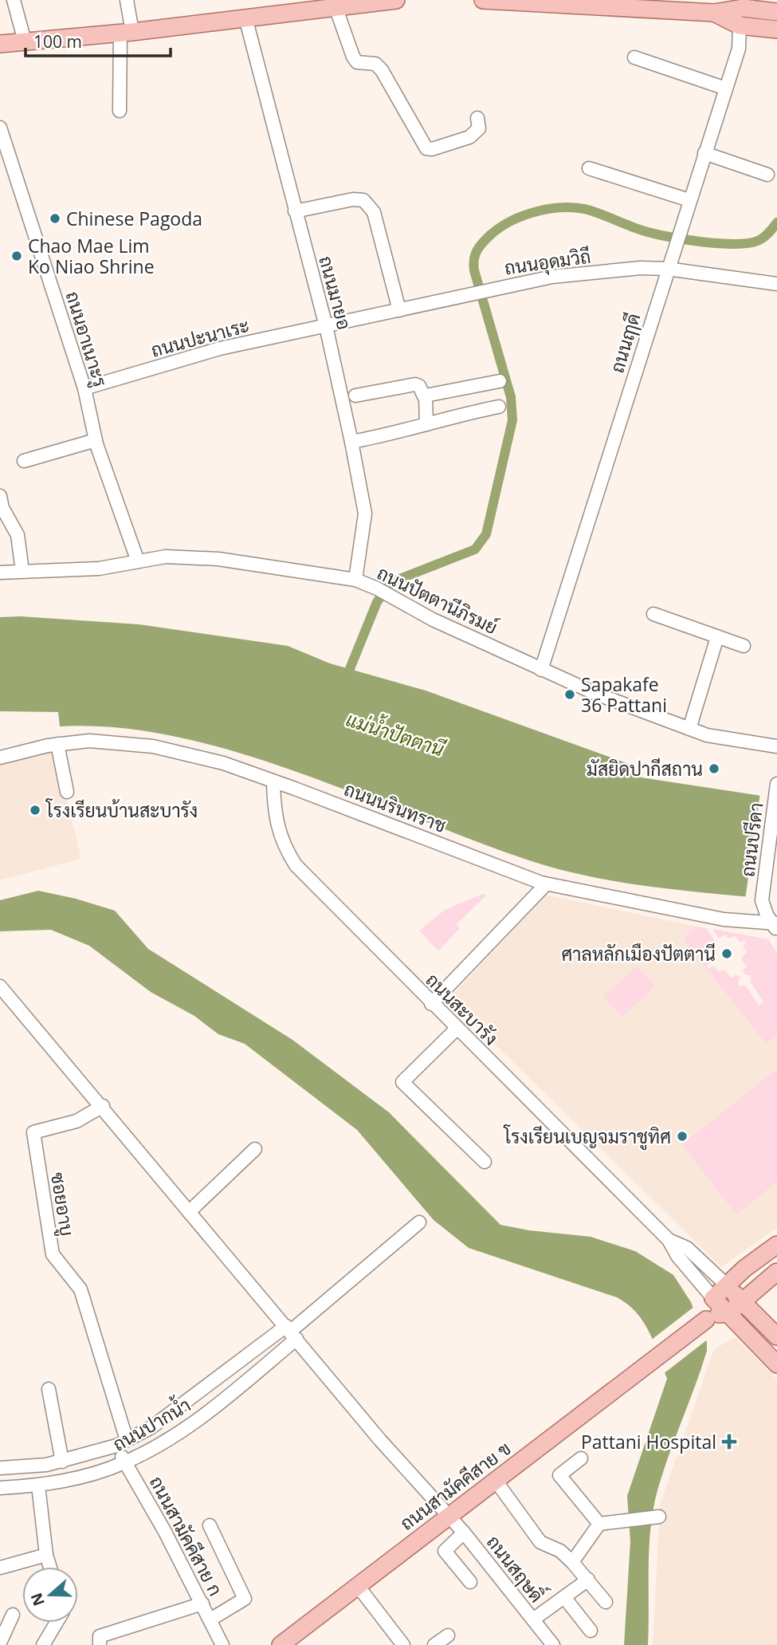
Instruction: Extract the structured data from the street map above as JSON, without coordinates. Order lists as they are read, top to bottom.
{
  "streets": {
    "main road": ["ถนนสามัคคีสาย ข"],
    "street": [
      "ถนนอุดมวิถี",
      "ถนนมายอ",
      "ถนนปะนาเระ",
      "ถนนอาเนาะรู",
      "ถนนฤๅดี",
      "ถนนปัตตานีภิรมย์",
      "ถนนนรินทราช",
      "ถนนปรีดา",
      "ถนนสะบารัง",
      "ซอยอาบู",
      "ถนนปากน้ำ",
      "ถนนสามัคคีสาย ก",
      "ถนนสฤษดิ์"
    ]
  },
  "crossings": [
    ["ถนนอุดมวิถี", "ถนนมายอ"],
    ["ถนนอุดมวิถี", "ถนนปะนาเระ"],
    ["ถนนอุดมวิถี", "ถนนฤๅดี"],
    ["ถนนมายอ", "ถนนปะนาเระ"],
    ["ถนนมายอ", "ถนนปัตตานีภิรมย์"],
    ["ถนนปะนาเระ", "ถนนอาเนาะรู"],
    ["ถนนอาเนาะรู", "ถนนปัตตานีภิรมย์"],
    ["ถนนฤๅดี", "ถนนปัตตานีภิรมย์"],
    ["ถนนนรินทราช", "ถนนปรีดา"],
    ["ถนนนรินทราช", "ถนนสะบารัง"],
    ["ซอยอาบู", "ถนนปากน้ำ"],
    ["ซอยอาบู", "ถนนสามัคคีสาย ก"],
    ["ซอยอาบู", "ถนนสฤษดิ์"],
    ["ถนนปากน้ำ", "ถนนสามัคคีสาย ก"],
    ["ถนนปากน้ำ", "ถนนสฤษดิ์"],
    ["ถนนสามัคคีสาย ข", "ถนนสฤษดิ์"]
  ],
  "water": ["แม่น้ำปัตตานี"],
  "places": {
    "other": [
      "Chinese Pagoda",
      "Chao Mae Lim Ko Niao Shrine",
      "Sapakafe 36 Pattani",
      "มัสยิดปากีสถาน",
      "โรงเรียนบ้านสะบารัง",
      "ศาลหลักเมืองปัตตานี",
      "โรงเรียนเบญจมราชูทิศ"
    ],
    "health": ["Pattani Hospital"]
  },
  "scale_bar": "100 m",
  "north": "left"
}
